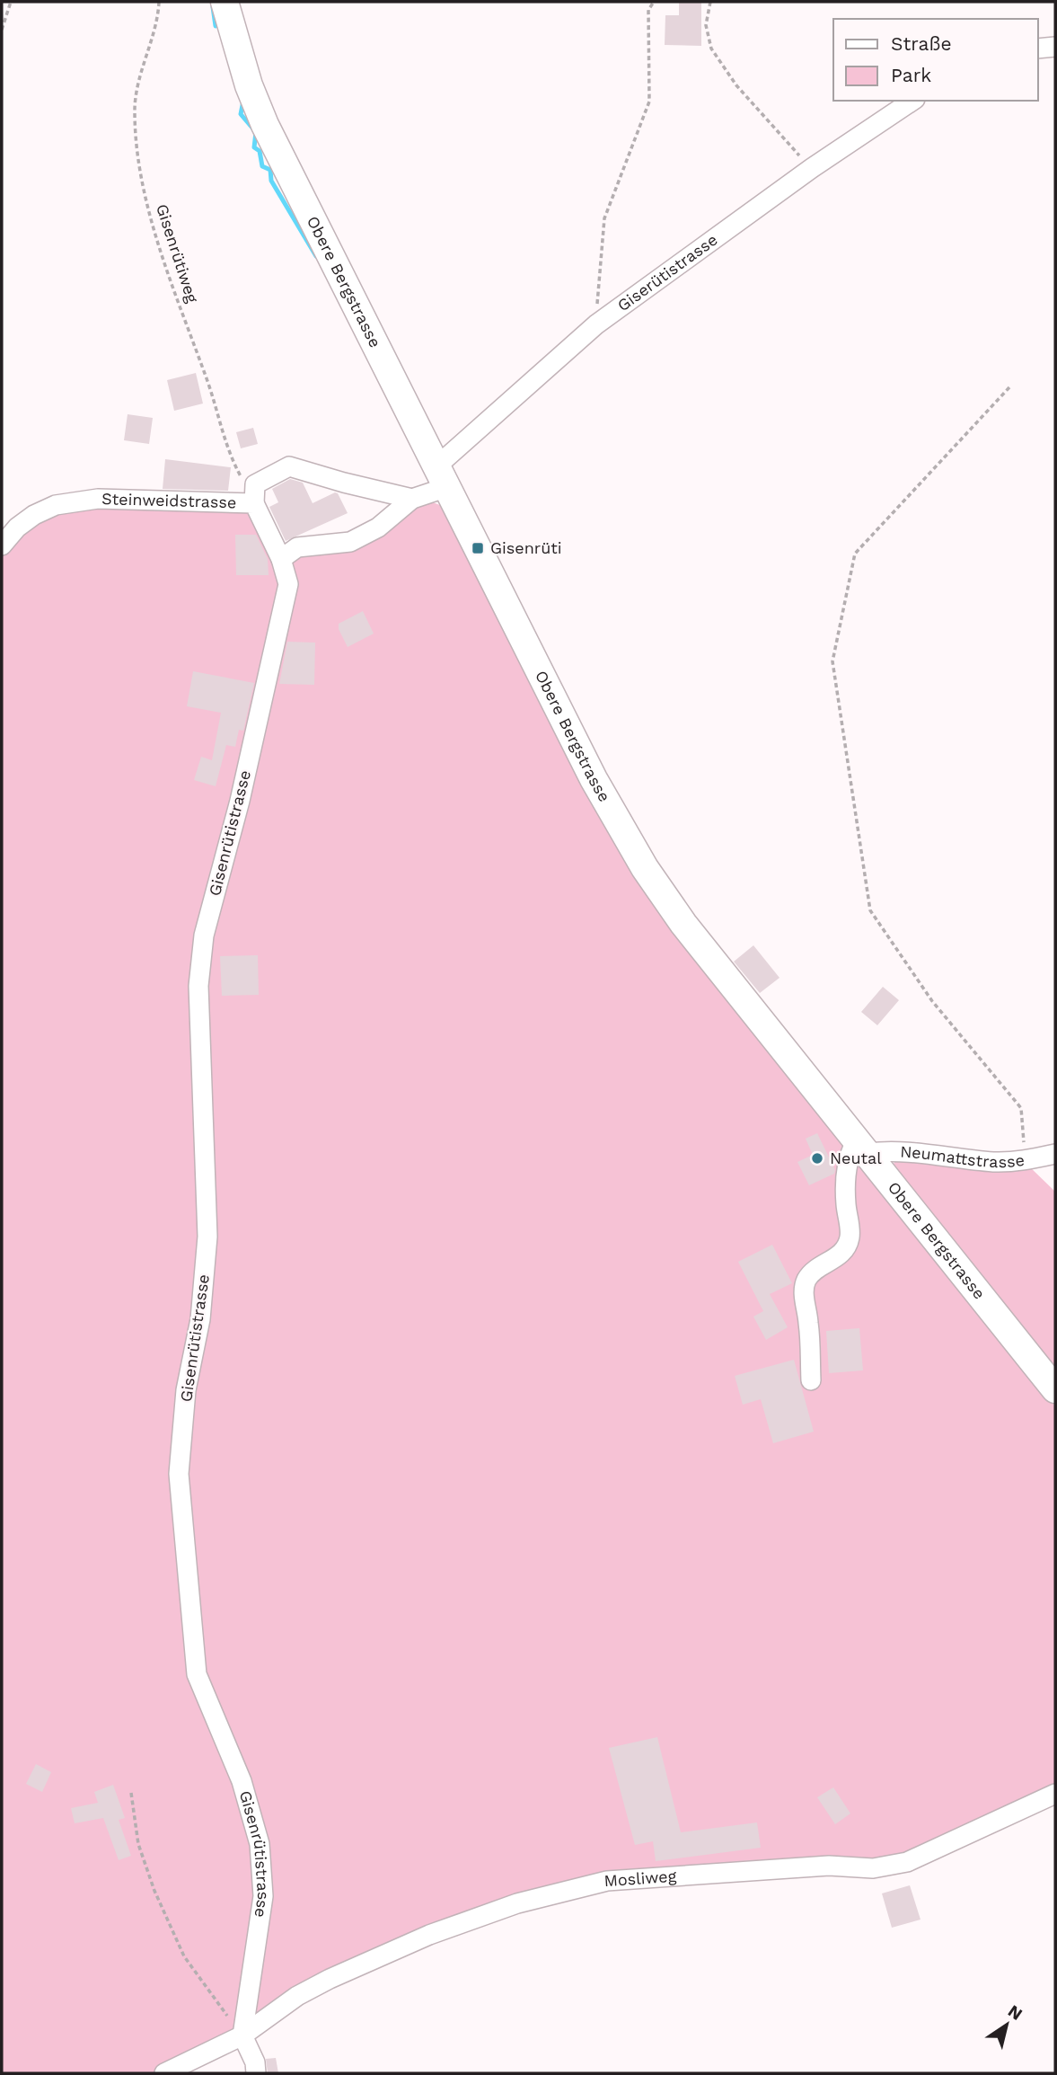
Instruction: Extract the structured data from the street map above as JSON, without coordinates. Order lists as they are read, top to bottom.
{
  "streets": {
    "main road": ["Obere Bergstrasse"],
    "street": [
      "Giserütistrasse",
      "Steinweidstrasse",
      "Gisenrütistrasse",
      "Neumattstrasse",
      "Mosliweg"
    ],
    "path": ["Gisenrütiweg"]
  },
  "crossings": [
    ["Gisenrütiweg", "Steinweidstrasse"],
    ["Giserütistrasse", "Obere Bergstrasse"],
    ["Obere Bergstrasse", "Neumattstrasse"],
    ["Steinweidstrasse", "Gisenrütistrasse"],
    ["Gisenrütistrasse", "Mosliweg"]
  ],
  "places": {
    "transit": ["Gisenrüti"],
    "other": ["Neutal"]
  },
  "legend": ["Straße", "Park"],
  "north": "top right"
}
